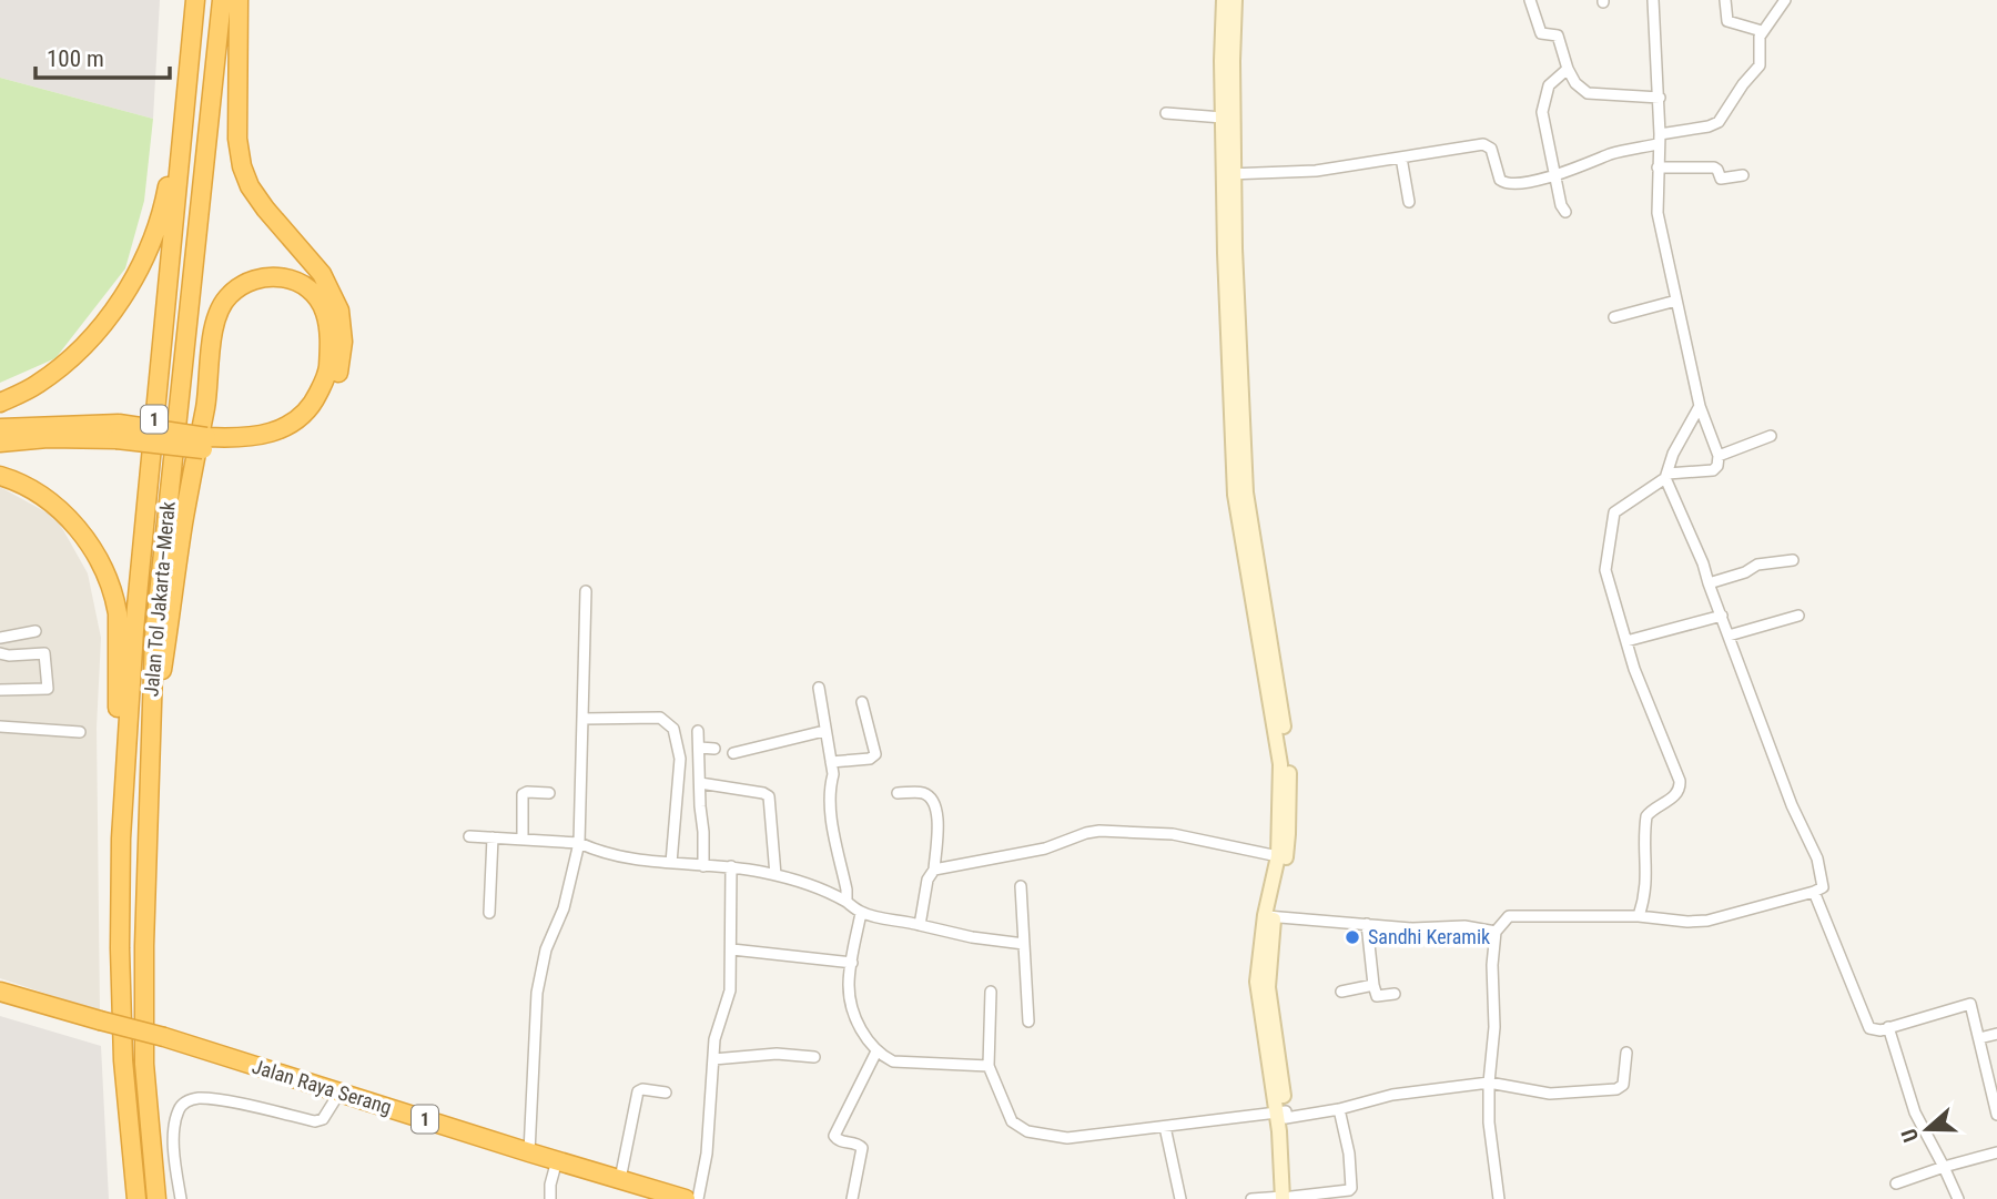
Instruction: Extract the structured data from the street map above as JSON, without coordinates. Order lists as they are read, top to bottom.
{
  "streets": {
    "highway": ["1", "Jalan Tol Jakarta–Merak", "Jalan Raya Serang"]
  },
  "places": ["Sandhi Keramik"],
  "scale_bar": "100 m",
  "north": "left"
}
